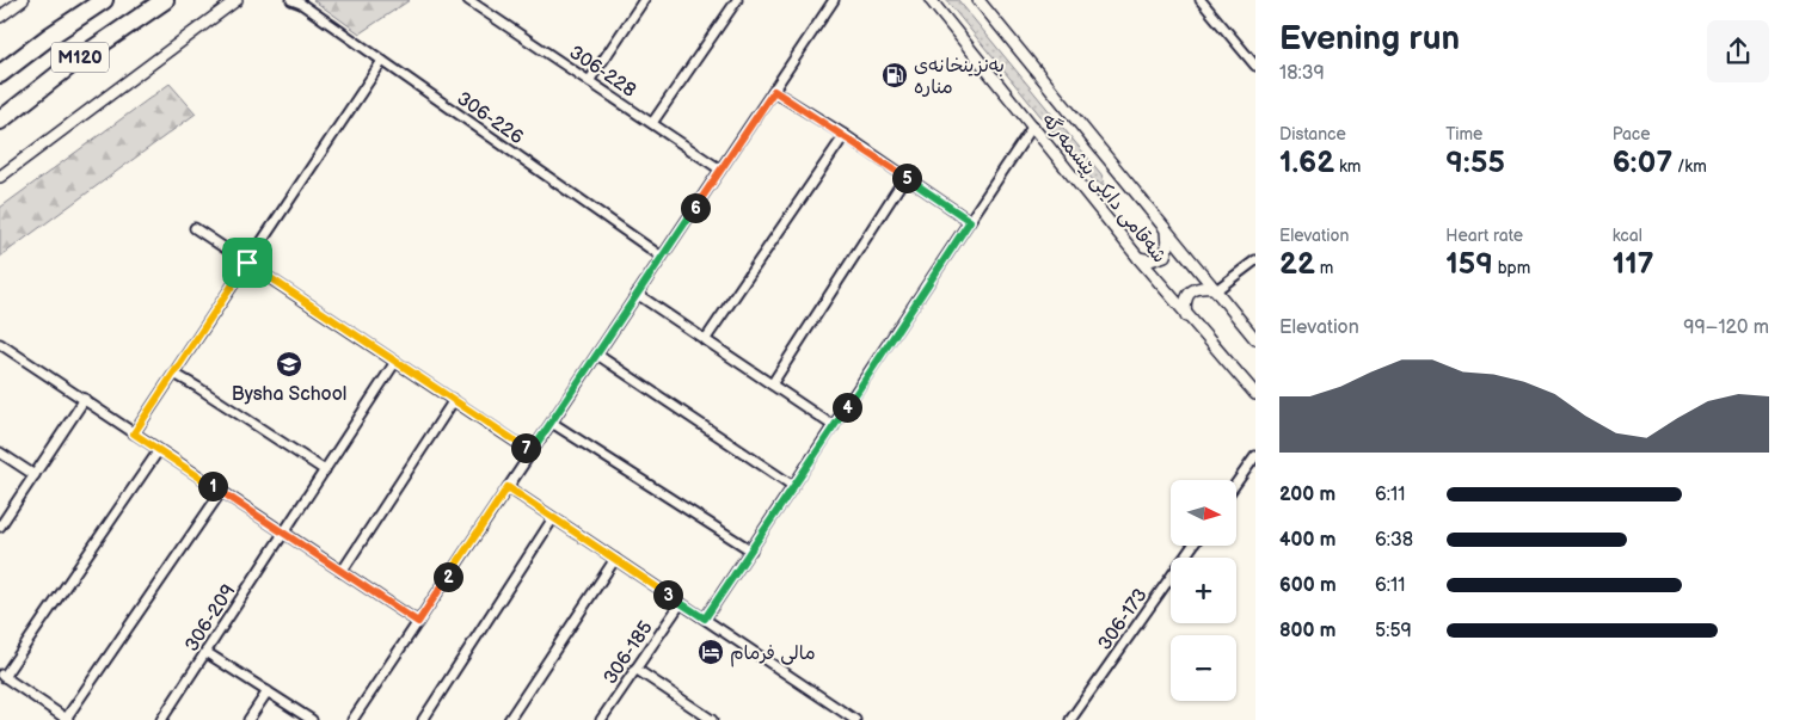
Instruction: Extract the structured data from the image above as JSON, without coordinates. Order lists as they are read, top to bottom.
{
  "streets": {
    "highway": ["M120"],
    "street": [
      "306-228",
      "306-226",
      "شەقامی دایکی پێشمەرگە",
      "306-209",
      "306-173",
      "306-185"
    ]
  },
  "places": {
    "fuel station": ["بەنزینخانەی منارە"],
    "school or university": ["Bysha School"],
    "hotel": ["مالى فرمام"]
  },
  "north": "right",
  "page": {
    "heading": ["Evening run", "18:39"],
    "stats": [
      ["Distance", "1.62 km"],
      ["Time", "9:55"],
      ["Pace", "6:07 /km"],
      ["Elevation", "22 m"],
      ["Heart rate", "159 bpm"],
      ["kcal", "117"]
    ],
    "pins": [
      "5",
      "6",
      "4",
      "7",
      "1",
      "2",
      "3"
    ],
    "chart": ["Elevation", "99–120 m"],
    "list": [
      {
        "name": "200 m",
        "note": "6:11"
      },
      {
        "name": "400 m",
        "note": "6:38"
      },
      {
        "name": "600 m",
        "note": "6:11"
      },
      {
        "name": "800 m",
        "note": "5:59"
      }
    ],
    "map_buttons": ["+", "−"]
  }
}
